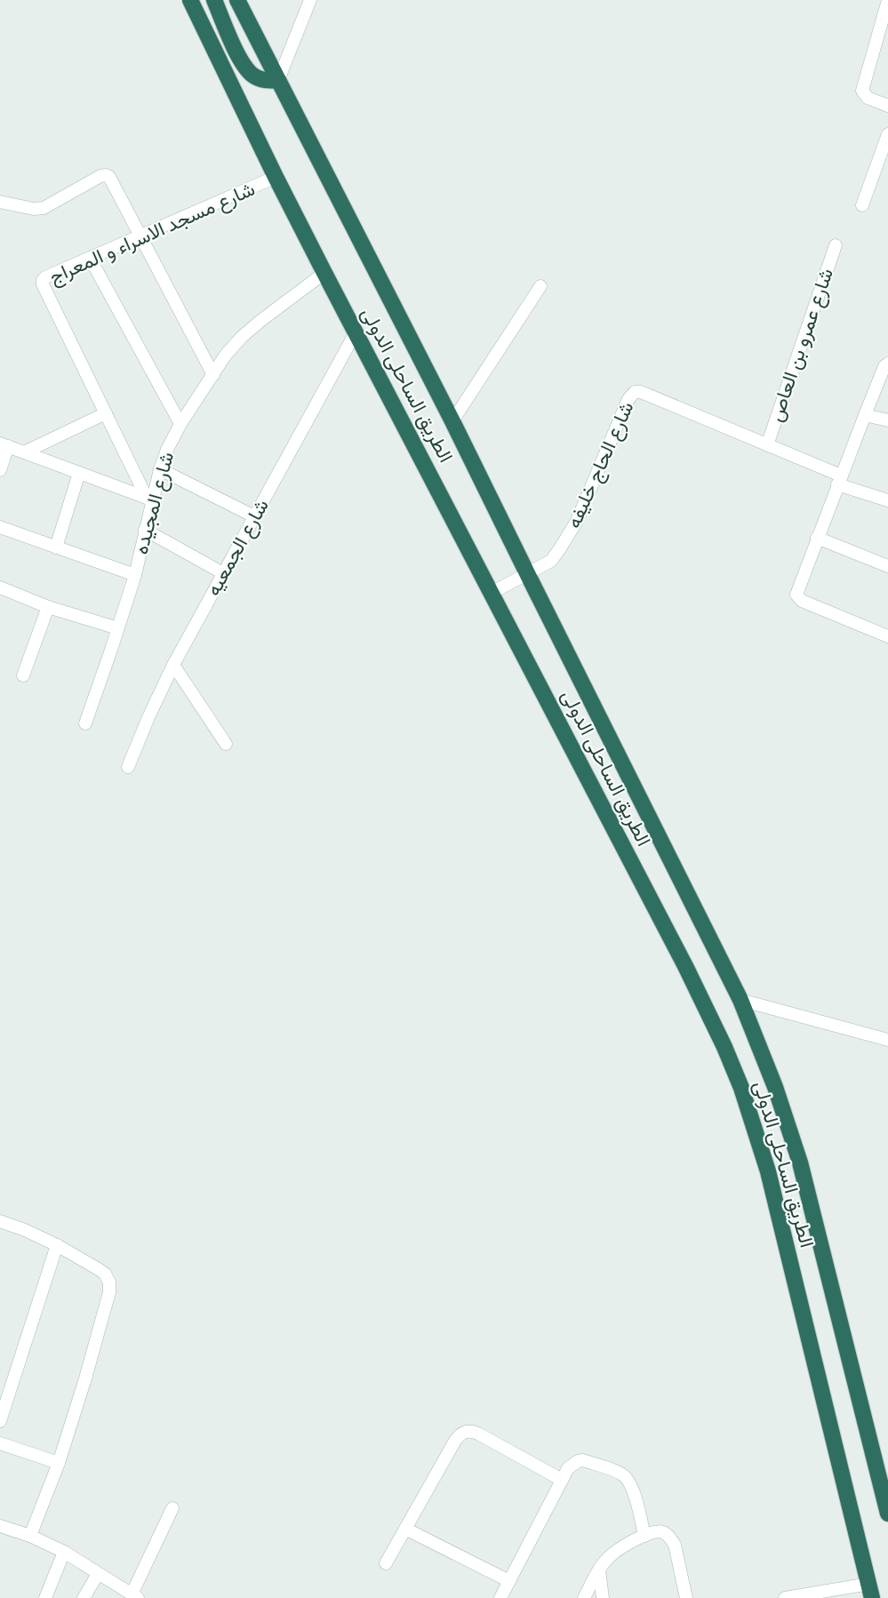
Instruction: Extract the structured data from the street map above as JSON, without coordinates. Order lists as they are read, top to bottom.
{
  "streets": {
    "highway": ["الطريق الساحلى الدولى"],
    "street": [
      "شارع مسجد الاسراء و المعراج",
      "شارع عمرو بن العاص",
      "شارع الحاج خليفه",
      "شارع المجيده",
      "شارع الجمعيه"
    ]
  },
  "crossings": [
    ["شارع مسجد الاسراء و المعراج", "الطريق الساحلى الدولى"],
    ["شارع مسجد الاسراء و المعراج", "شارع المجيده"],
    ["شارع عمرو بن العاص", "شارع الحاج خليفه"],
    ["الطريق الساحلى الدولى", "شارع الحاج خليفه"],
    ["الطريق الساحلى الدولى", "شارع المجيده"],
    ["الطريق الساحلى الدولى", "شارع الجمعيه"]
  ]
}
